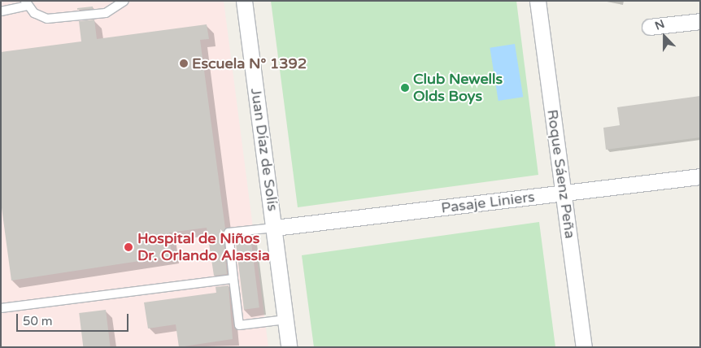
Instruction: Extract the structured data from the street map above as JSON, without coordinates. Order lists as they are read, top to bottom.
{
  "streets": {
    "street": ["Juan Díaz de Solís", "Roque Sáenz Peña", "Pasaje Liniers"]
  },
  "crossings": [
    ["Juan Díaz de Solís", "Pasaje Liniers"],
    ["Roque Sáenz Peña", "Pasaje Liniers"]
  ],
  "places": ["Escuela N° 1392", "Club Newells Olds Boys", "Hospital de Niños Dr. Orlando Alassia"],
  "scale_bar": "50 m",
  "north": "top"
}
